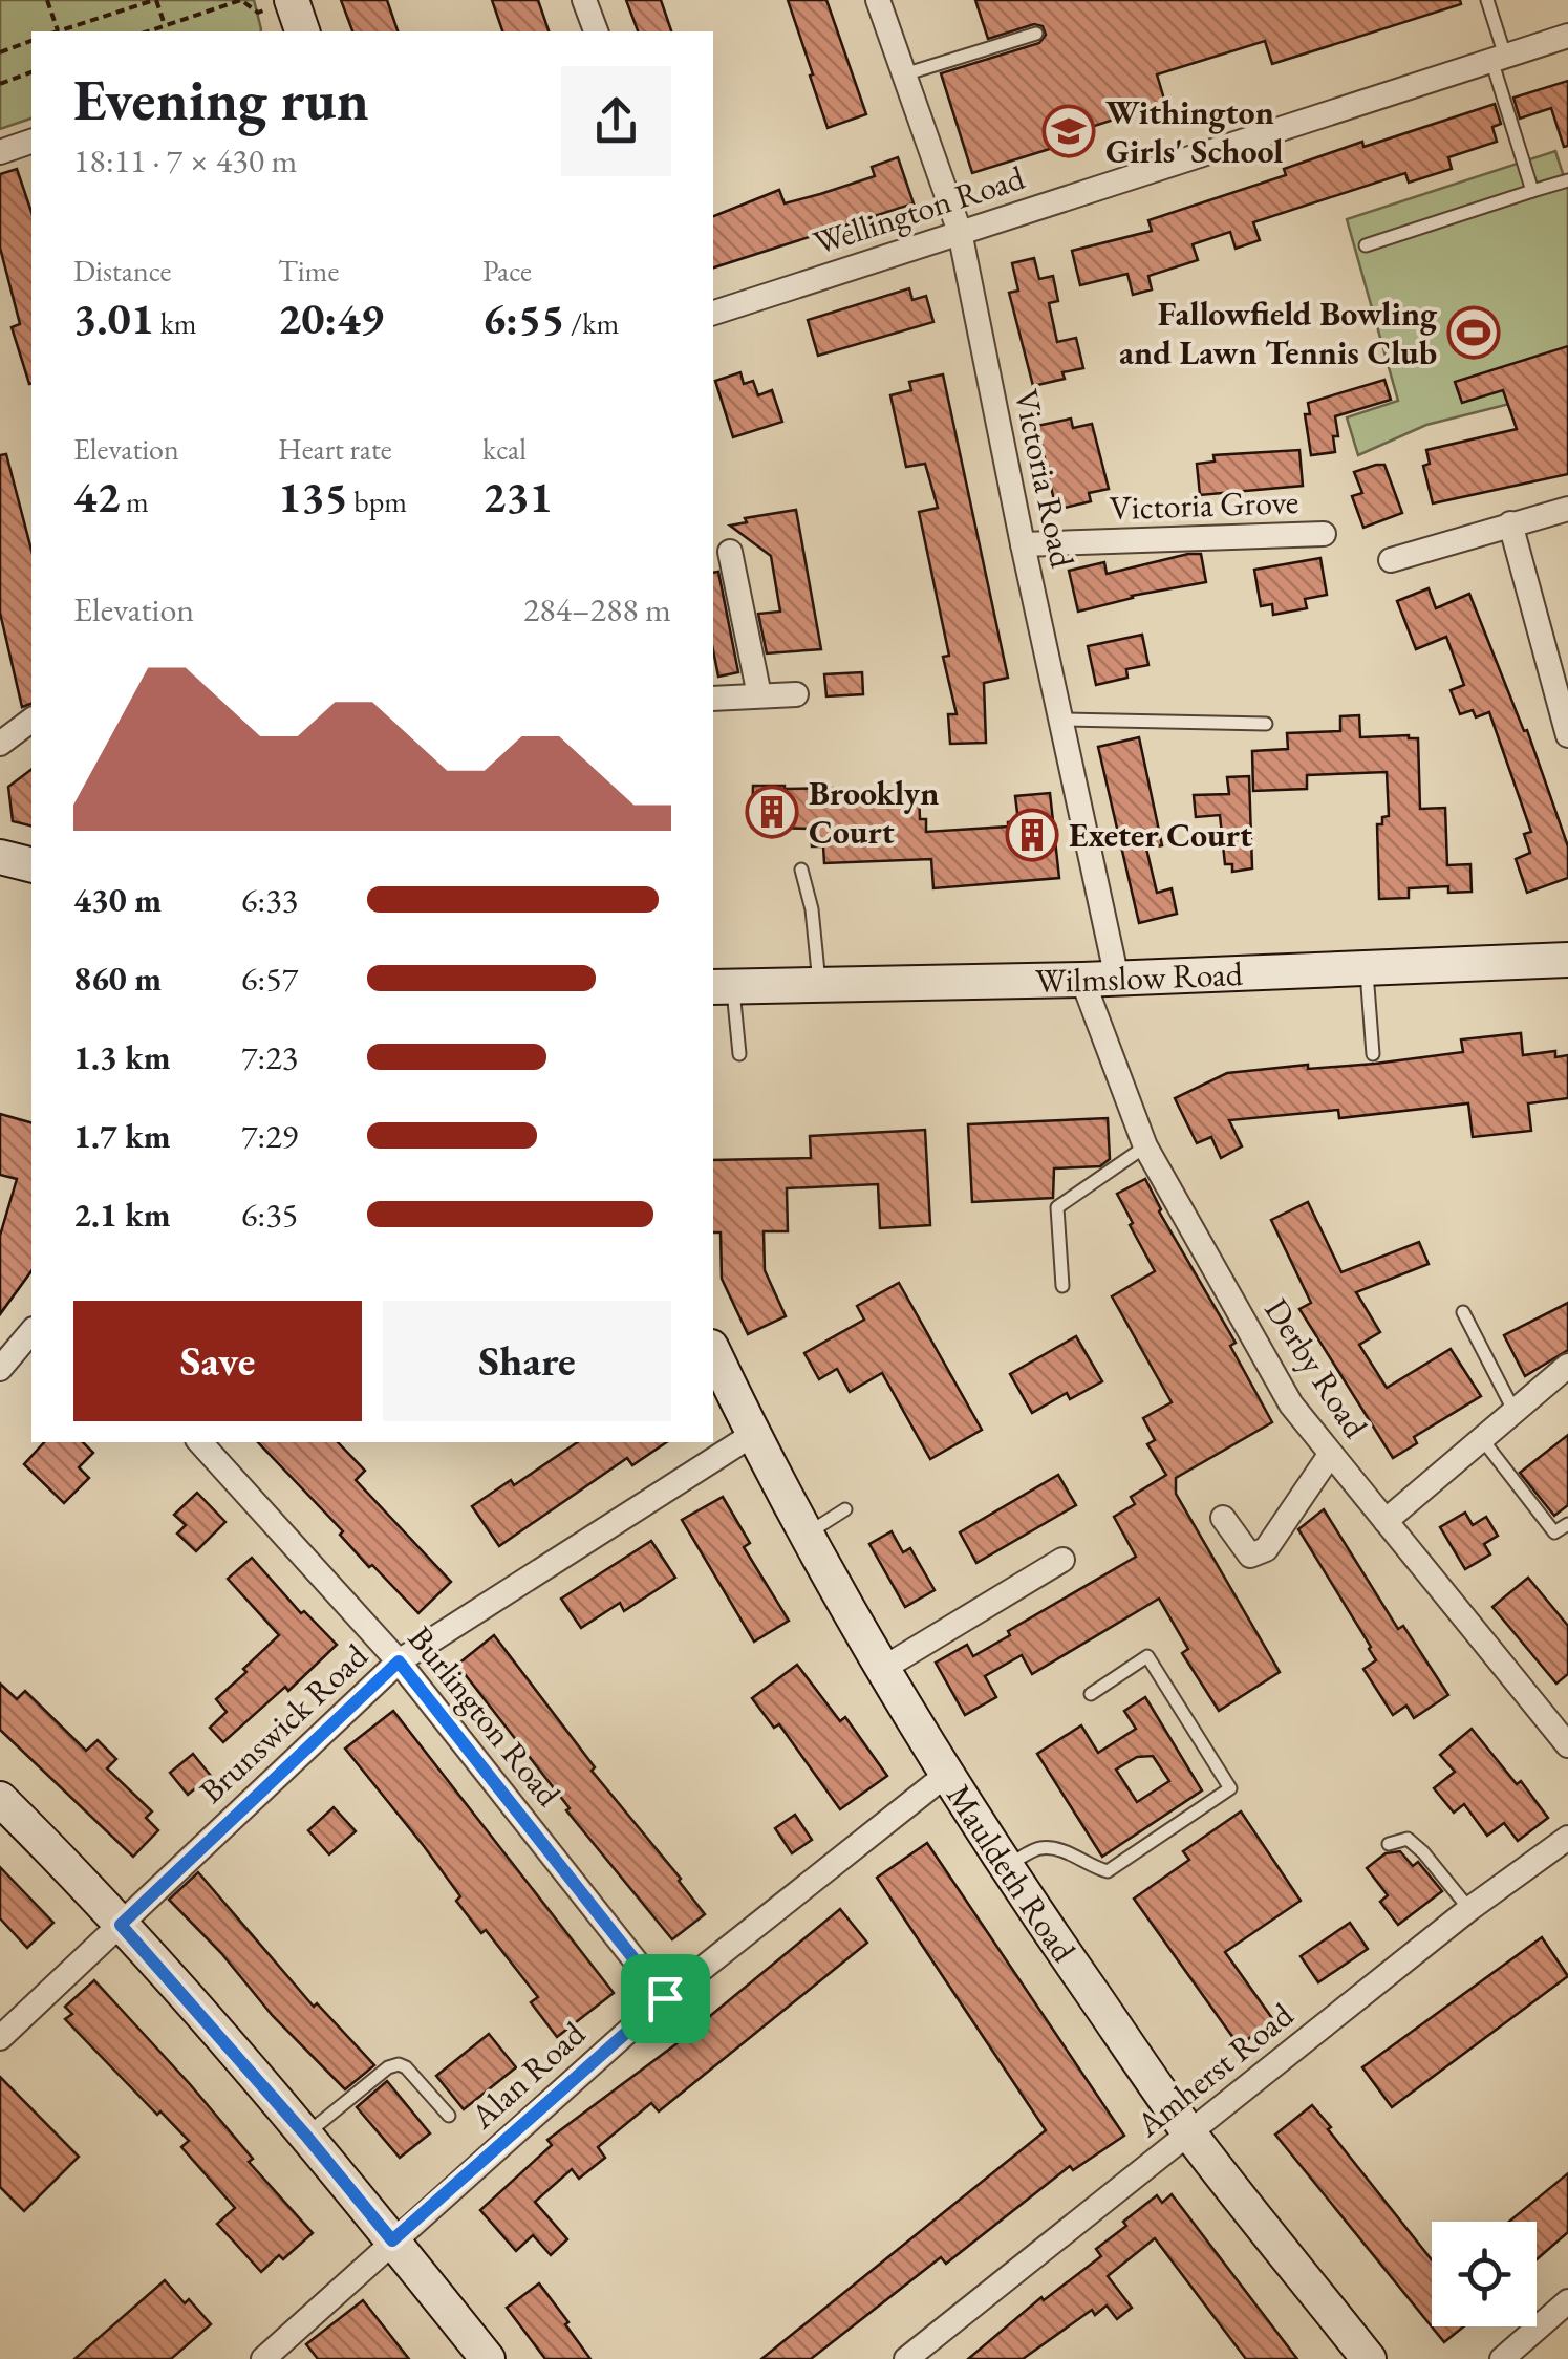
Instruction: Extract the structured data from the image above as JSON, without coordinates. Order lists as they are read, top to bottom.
{
  "streets": {
    "street": [
      "Wellington Road",
      "Victoria Road",
      "Victoria Grove",
      "Wilmslow Road",
      "Derby Road",
      "Burlington Road",
      "Brunswick Road",
      "Mauldeth Road",
      "Amherst Road",
      "Alan Road"
    ]
  },
  "crossings": [
    ["Wellington Road", "Victoria Road"],
    ["Victoria Road", "Victoria Grove"],
    ["Victoria Road", "Wilmslow Road"],
    ["Wilmslow Road", "Derby Road"],
    ["Burlington Road", "Brunswick Road"],
    ["Burlington Road", "Alan Road"],
    ["Brunswick Road", "Mauldeth Road"],
    ["Mauldeth Road", "Amherst Road"],
    ["Mauldeth Road", "Alan Road"]
  ],
  "places": {
    "school or university": ["Withington Girls' School"],
    "sports": ["Fallowfield Bowling and Lawn Tennis Club"],
    "building": ["Brooklyn Court", "Exeter Court"]
  },
  "page": {
    "heading": ["Evening run", "18:11 · 7 × 430 m"],
    "stats": [
      ["Distance", "3.01 km"],
      ["Time", "20:49"],
      ["Pace", "6:55 /km"],
      ["Elevation", "42 m"],
      ["Heart rate", "135 bpm"],
      ["kcal", "231"]
    ],
    "chart": ["Elevation", "284–288 m"],
    "list": [
      {
        "name": "430 m",
        "note": "6:33"
      },
      {
        "name": "860 m",
        "note": "6:57"
      },
      {
        "name": "1.3 km",
        "note": "7:23"
      },
      {
        "name": "1.7 km",
        "note": "7:29"
      },
      {
        "name": "2.1 km",
        "note": "6:35"
      }
    ],
    "buttons": ["Save", "Share"]
  }
}
